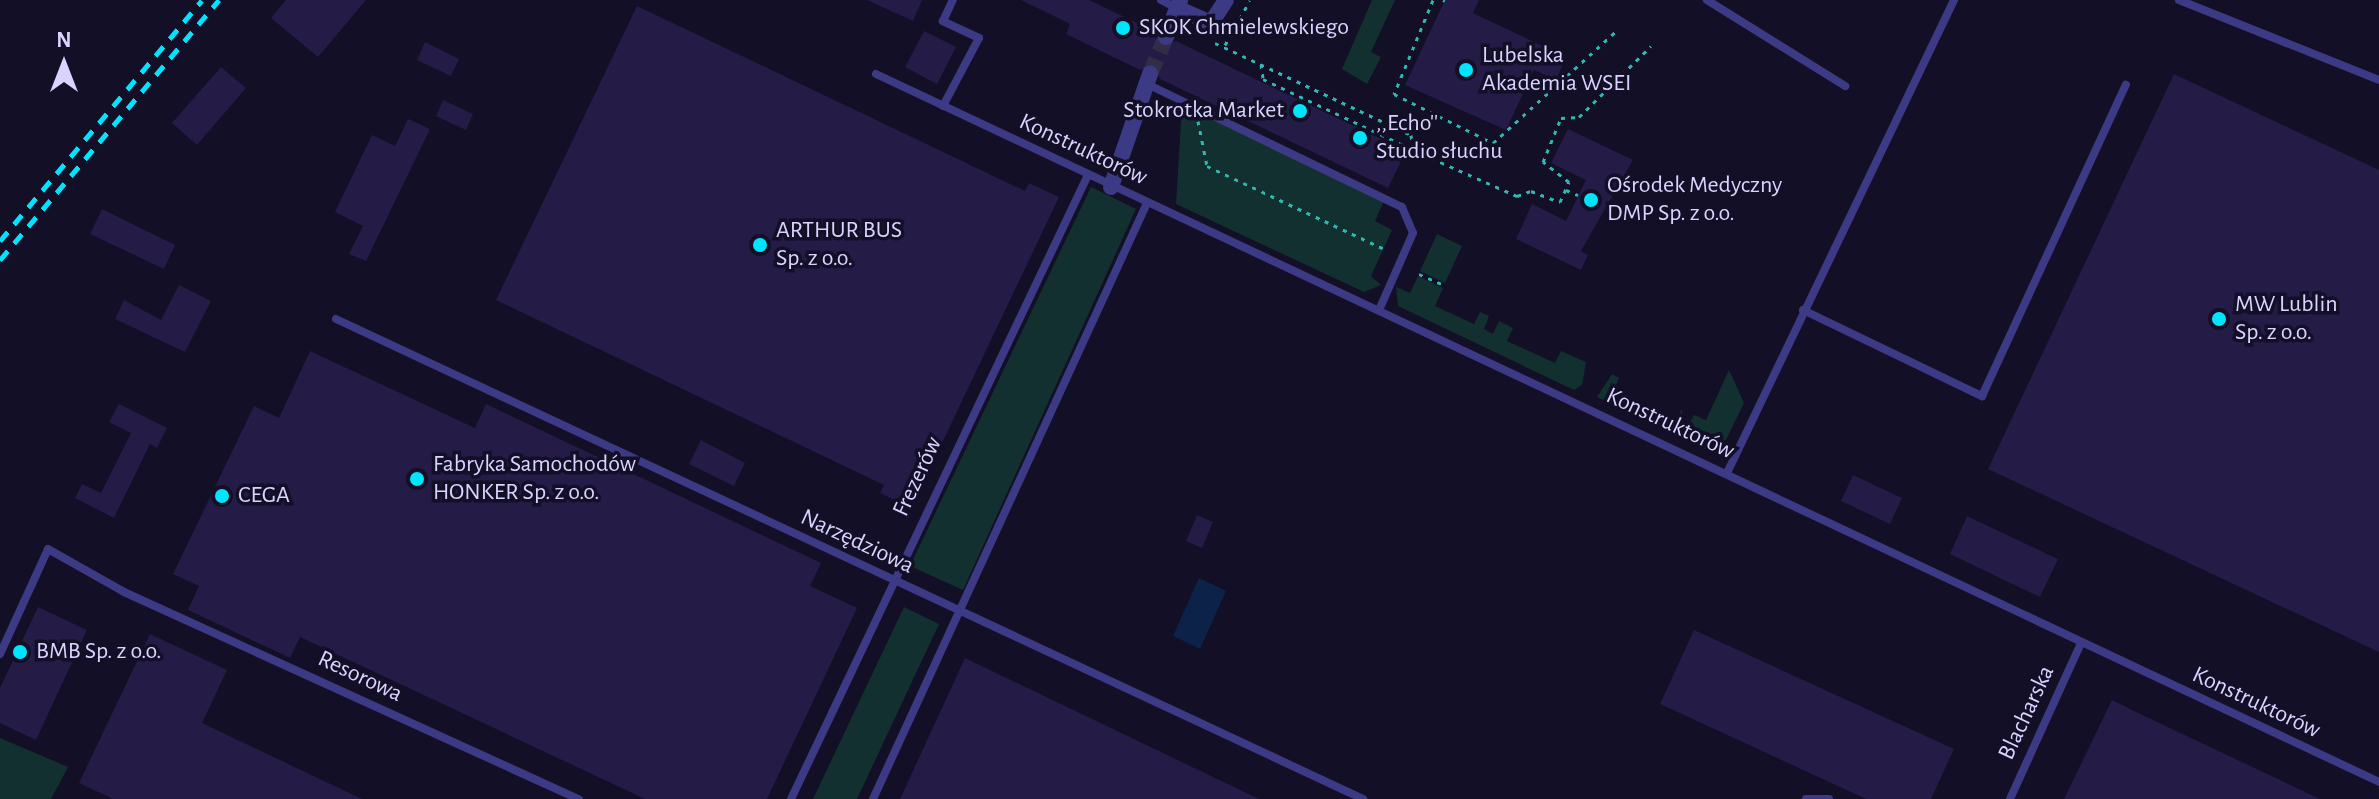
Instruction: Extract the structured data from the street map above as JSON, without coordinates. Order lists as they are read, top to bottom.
{
  "streets": {
    "lane": [
      "Konstruktorów",
      "Frezerów",
      "Narzędziowa",
      "Resorowa",
      "Blacharska"
    ]
  },
  "crossings": [
    ["Konstruktorów", "Frezerów"],
    ["Konstruktorów", "Blacharska"],
    ["Frezerów", "Narzędziowa"]
  ],
  "places": [
    "SKOK Chmielewskiego",
    "Lubelska Akademia WSEI",
    "Stokrotka Market",
    ",,Echo'' Studio słuchu",
    "Ośrodek Medyczny DMP Sp. z o.o.",
    "ARTHUR BUS Sp. z o.o.",
    "MW Lublin Sp. z o.o.",
    "Fabryka Samochodów HONKER Sp. z o.o.",
    "CEGA",
    "BMB Sp. z o.o."
  ],
  "north": "top"
}
